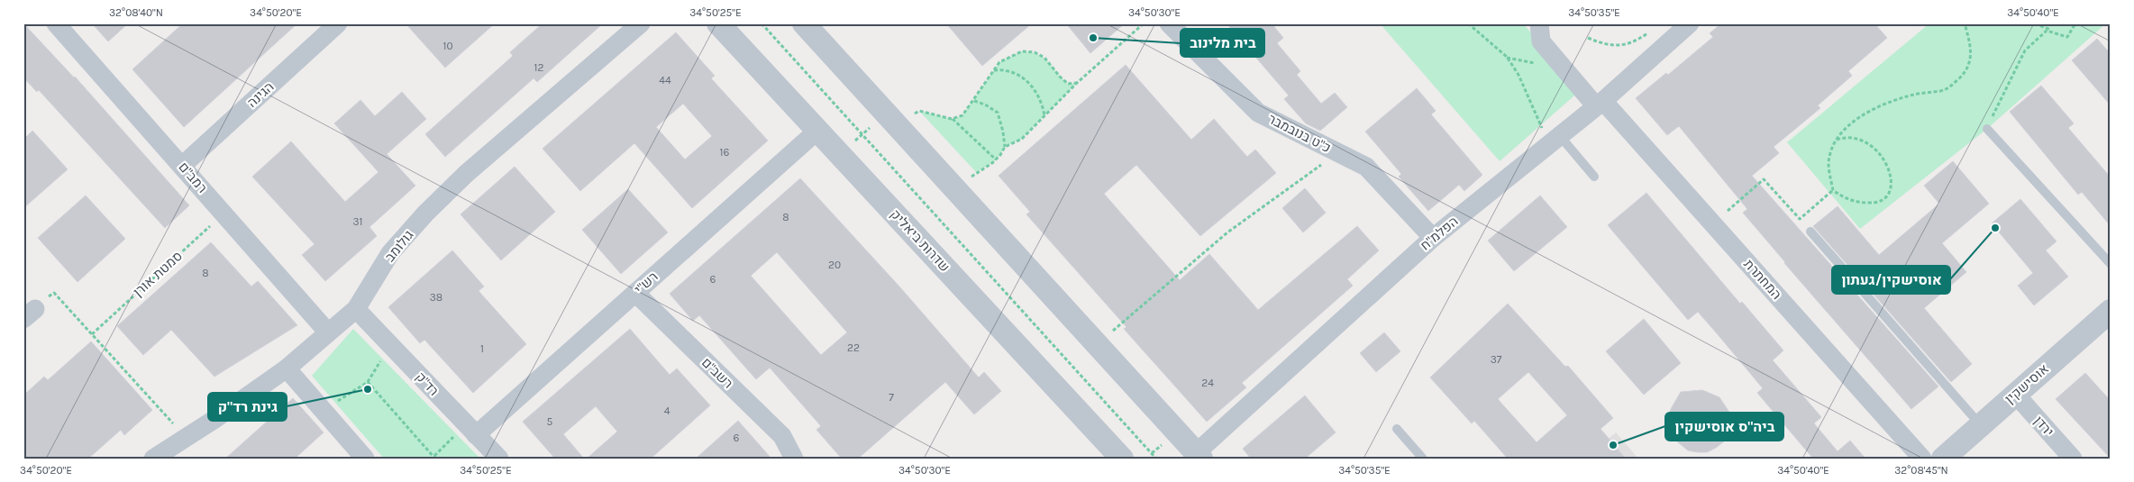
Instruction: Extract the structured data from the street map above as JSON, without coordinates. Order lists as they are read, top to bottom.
{
  "streets": {
    "street": [
      "הגינה",
      "כ\"ט בנובמבר",
      "רמב\"ם",
      "הפלמ\"ח",
      "שדרות ביאליק",
      "גולומב",
      "המחתרת",
      "רש\"י",
      "רשב\"ם",
      "רד\"ק",
      "אוסישקין",
      "ירדן"
    ],
    "path": ["סמטת אורן"]
  },
  "crossings": [
    ["הגינה", "רמב\"ם"],
    ["כ\"ט בנובמבר", "הפלמ\"ח"],
    ["רמב\"ם", "גולומב"],
    ["רמב\"ם", "סמטת אורן"],
    ["הפלמ\"ח", "המחתרת"],
    ["שדרות ביאליק", "רש\"י"],
    ["גולומב", "רד\"ק"],
    ["רש\"י", "רשב\"ם"],
    ["רש\"י", "רד\"ק"],
    ["אוסישקין", "ירדן"]
  ],
  "places": [
    "בית מלינוב",
    "אוסישקין/געתון",
    "גינת רד\"ק",
    "ביה\"ס אוסישקין"
  ],
  "house_numbers": [
    "10",
    "12",
    "44",
    "16",
    "8",
    "31",
    "20",
    "8",
    "6",
    "38",
    "22",
    "1",
    "37",
    "24",
    "7",
    "4",
    "5",
    "6"
  ],
  "coordinates": [
    "32°08'40\"N",
    "34°50'20\"E",
    "34°50'25\"E",
    "34°50'30\"E",
    "34°50'35\"E",
    "34°50'40\"E",
    "32°08'45\"N"
  ]
}
